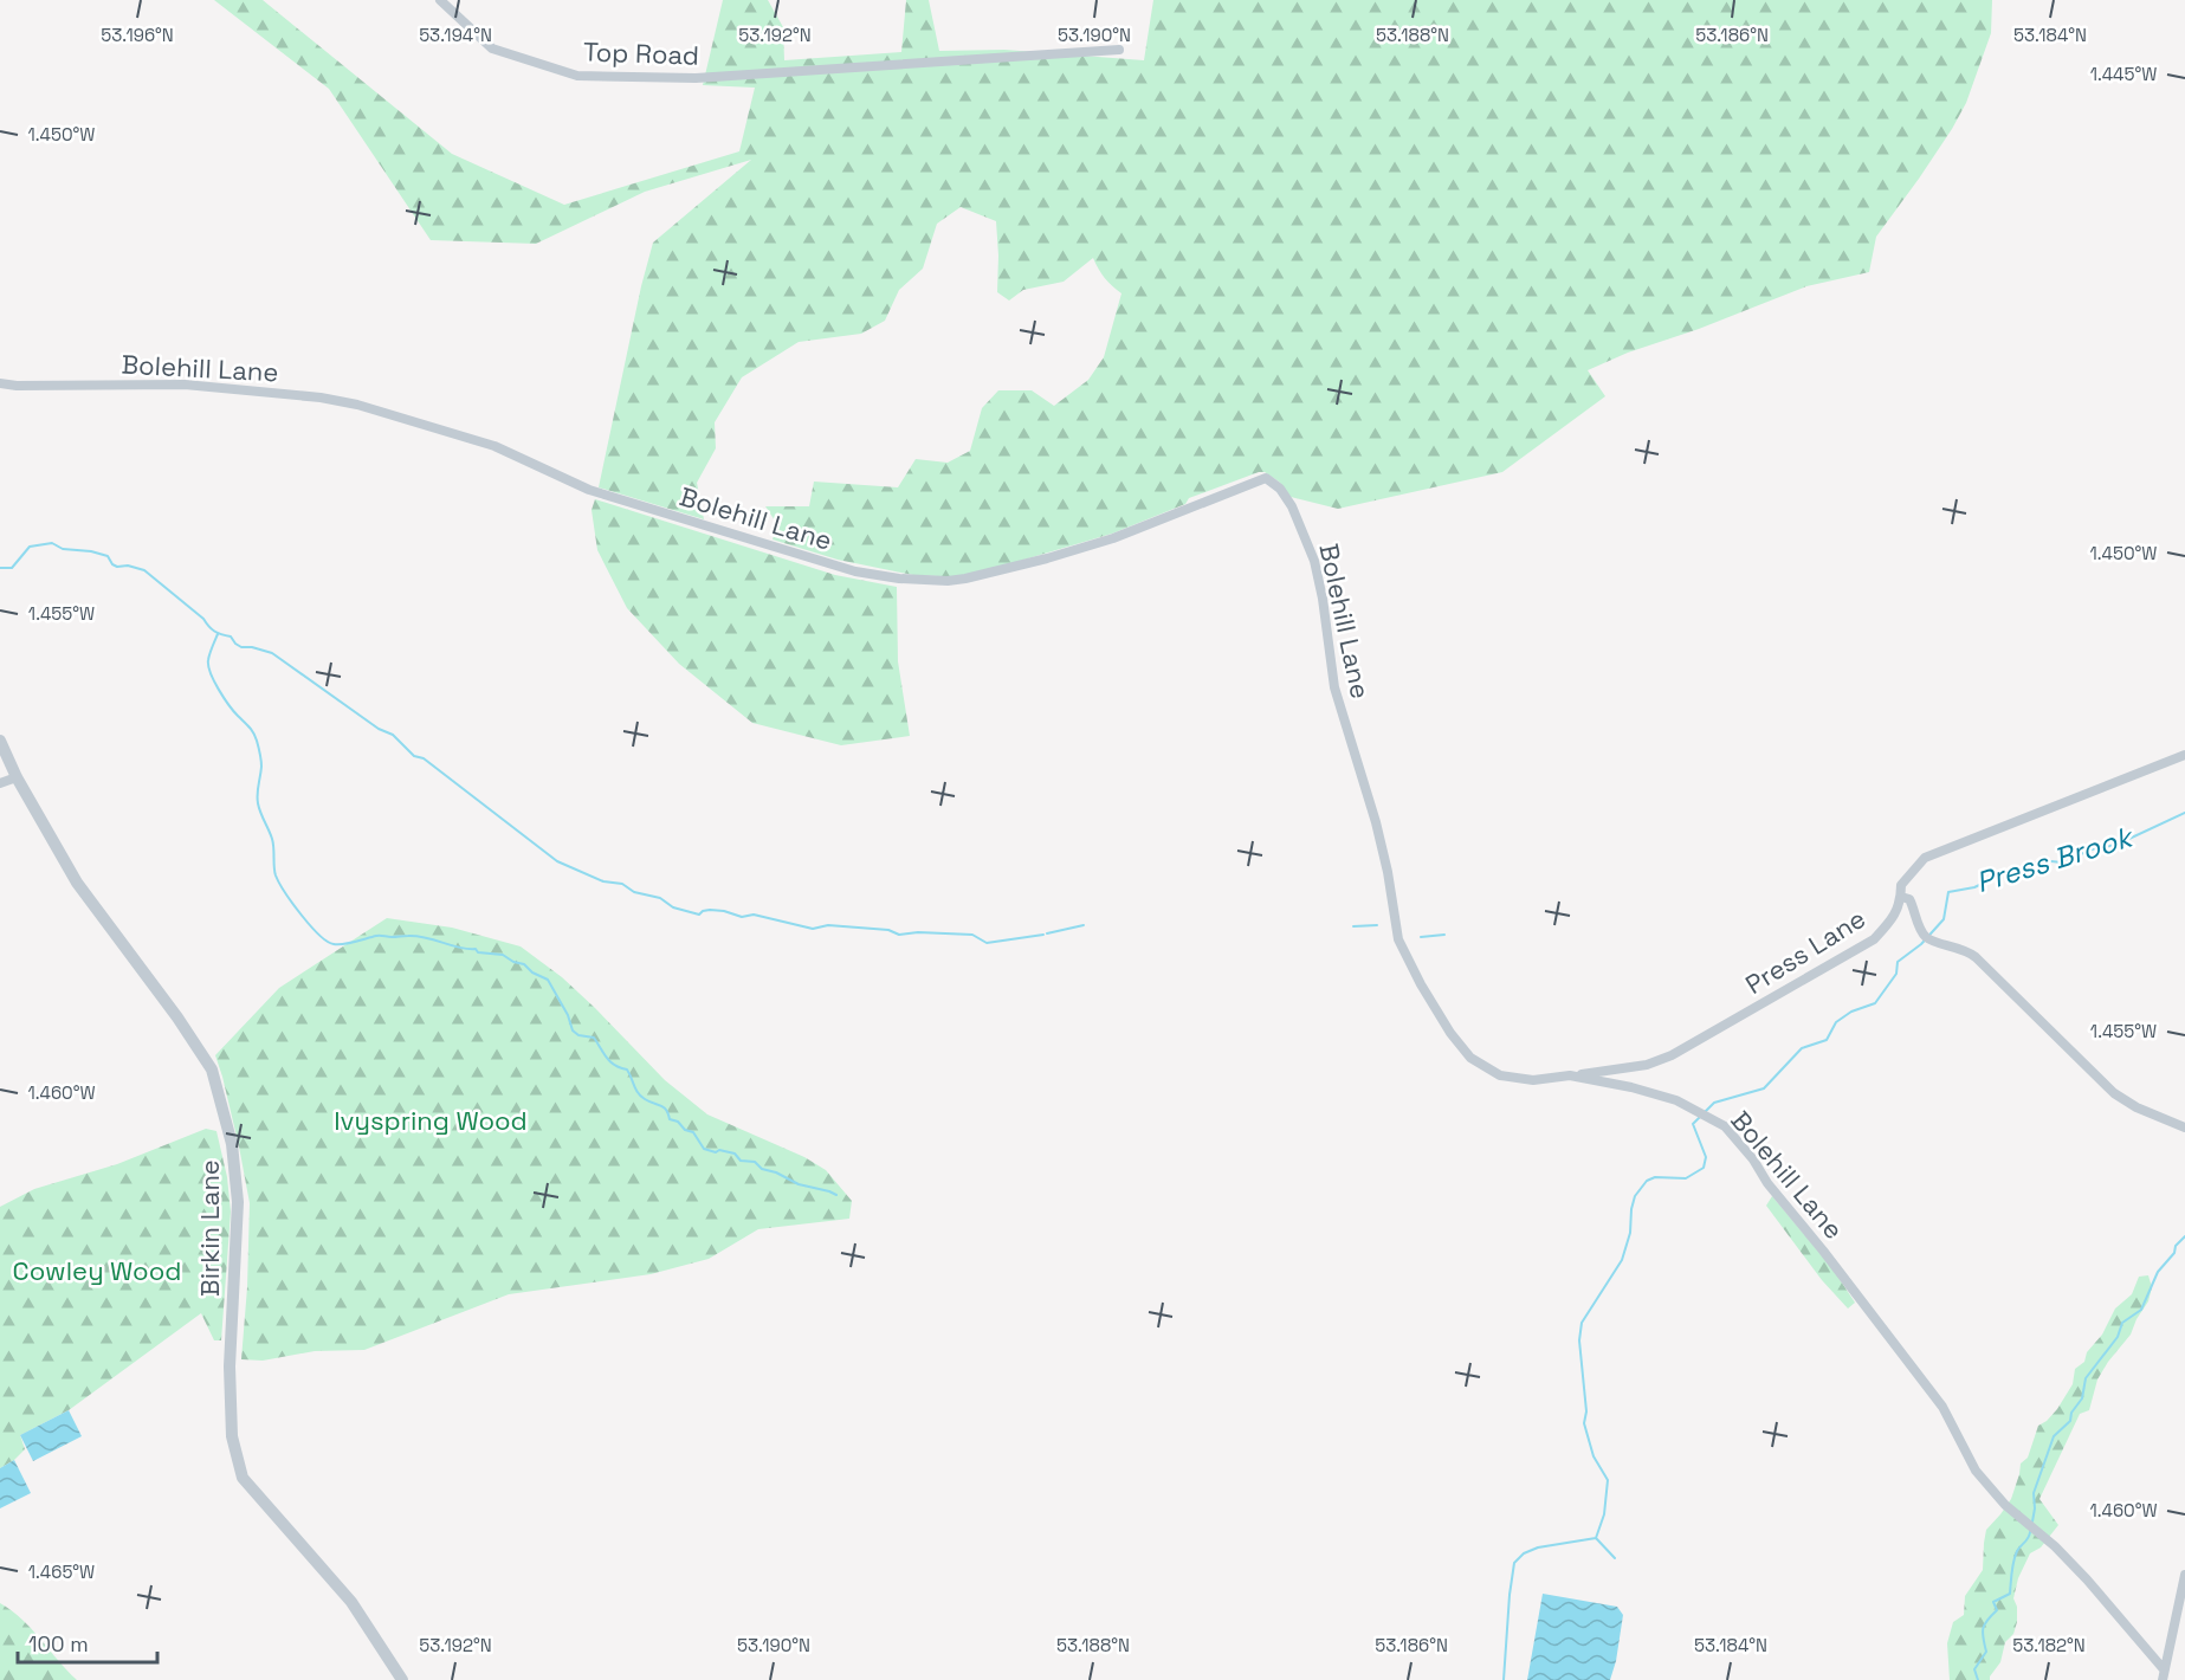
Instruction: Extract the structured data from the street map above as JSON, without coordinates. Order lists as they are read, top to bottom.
{
  "streets": {
    "street": [
      "Top Road",
      "Bolehill Lane",
      "Press Lane",
      "Birkin Lane"
    ]
  },
  "crossings": [
    ["Bolehill Lane", "Press Lane"]
  ],
  "water": ["Press Brook"],
  "parks": ["Ivyspring Wood", "Cowley Wood"],
  "scale_bar": "100 m",
  "coordinates": [
    "53.196°N",
    "53.194°N",
    "53.192°N",
    "53.190°N",
    "53.188°N",
    "53.186°N",
    "53.184°N",
    "1.445°W",
    "1.450°W",
    "1.455°W",
    "1.460°W",
    "1.465°W",
    "53.182°N"
  ]
}
